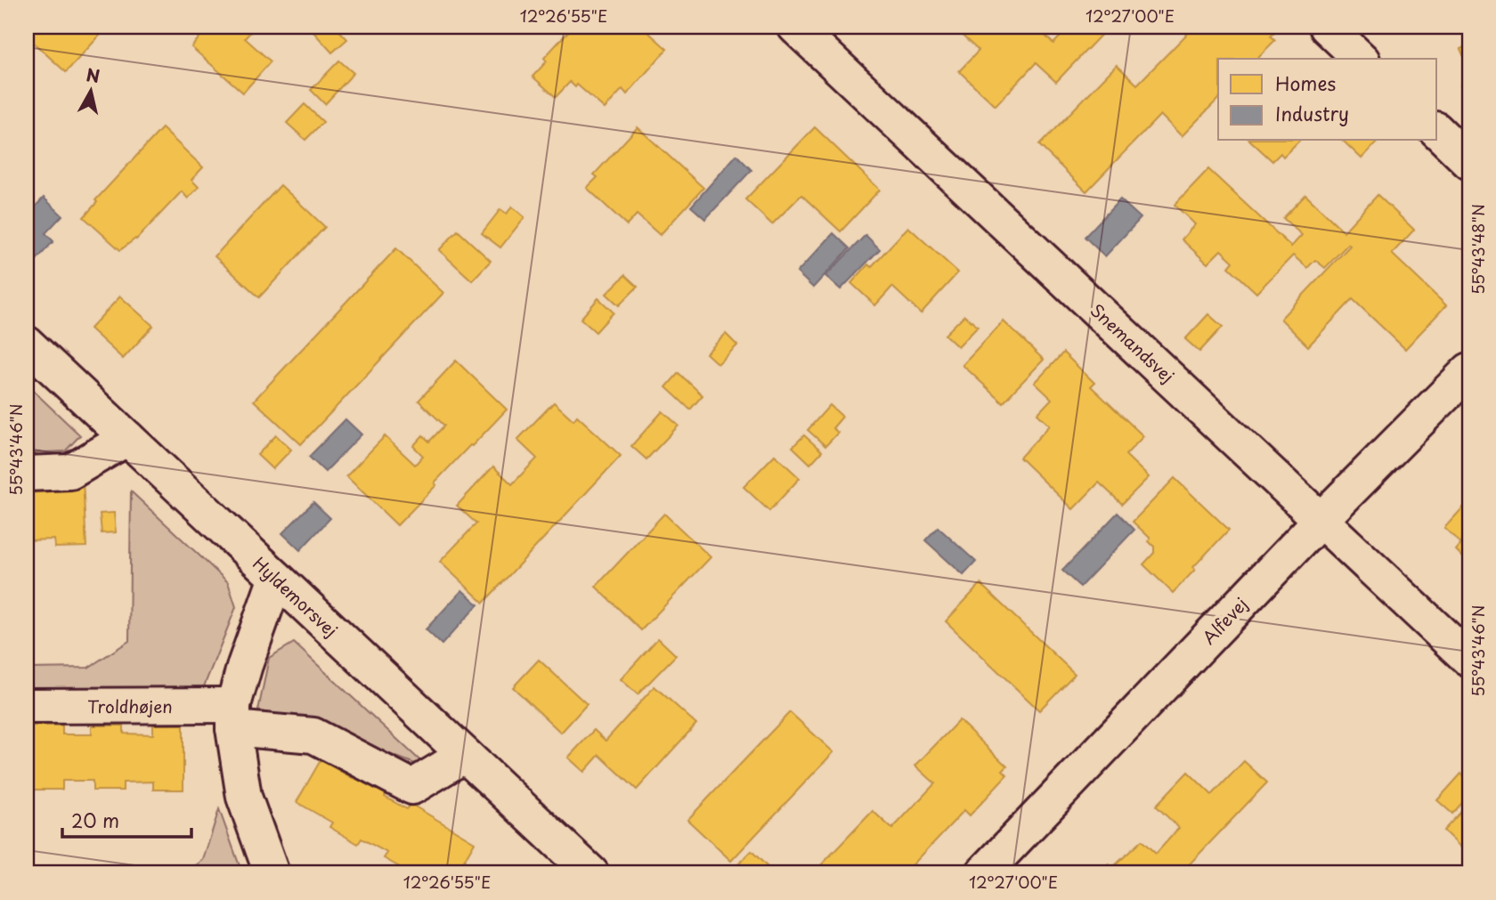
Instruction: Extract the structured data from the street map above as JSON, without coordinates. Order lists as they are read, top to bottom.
{
  "streets": {
    "street": [
      "Snemandsvej",
      "Hyldemorsvej",
      "Alfevej",
      "Troldhøjen"
    ]
  },
  "crossings": [
    ["Snemandsvej", "Alfevej"]
  ],
  "legend": ["Homes", "Industry"],
  "scale_bar": "20 m",
  "north": "top",
  "coordinates": [
    "12°26'55\"E",
    "12°27'00\"E",
    "55°43'48\"N",
    "55°43'46\"N"
  ]
}
